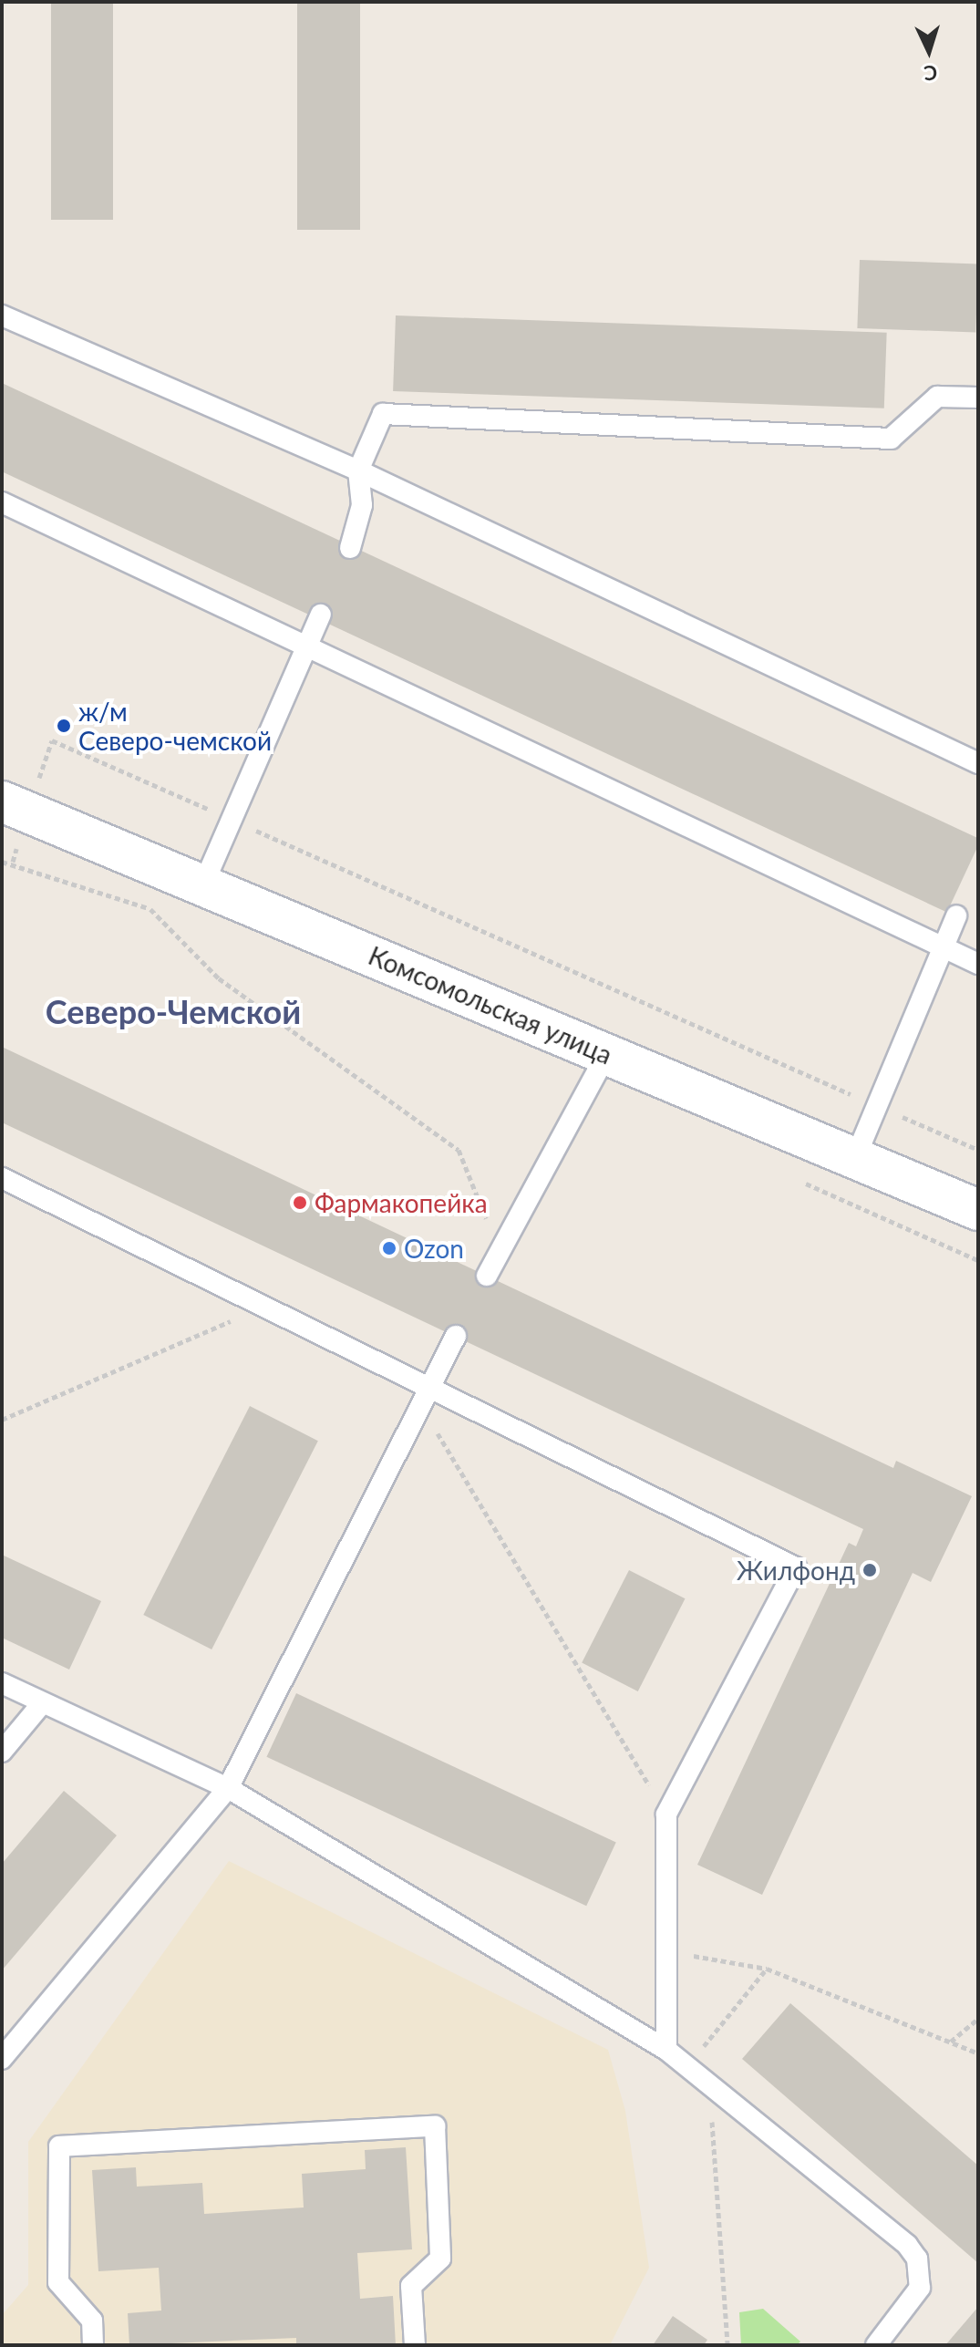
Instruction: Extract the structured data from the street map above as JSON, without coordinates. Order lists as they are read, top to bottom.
{
  "streets": {
    "main road": ["Комсомольская улица"]
  },
  "districts": ["Северо-Чемской"],
  "places": [
    "ж/м Северо-чемской",
    "Фармакопейка",
    "Ozon",
    "Жилфонд"
  ],
  "north": "bottom"
}
